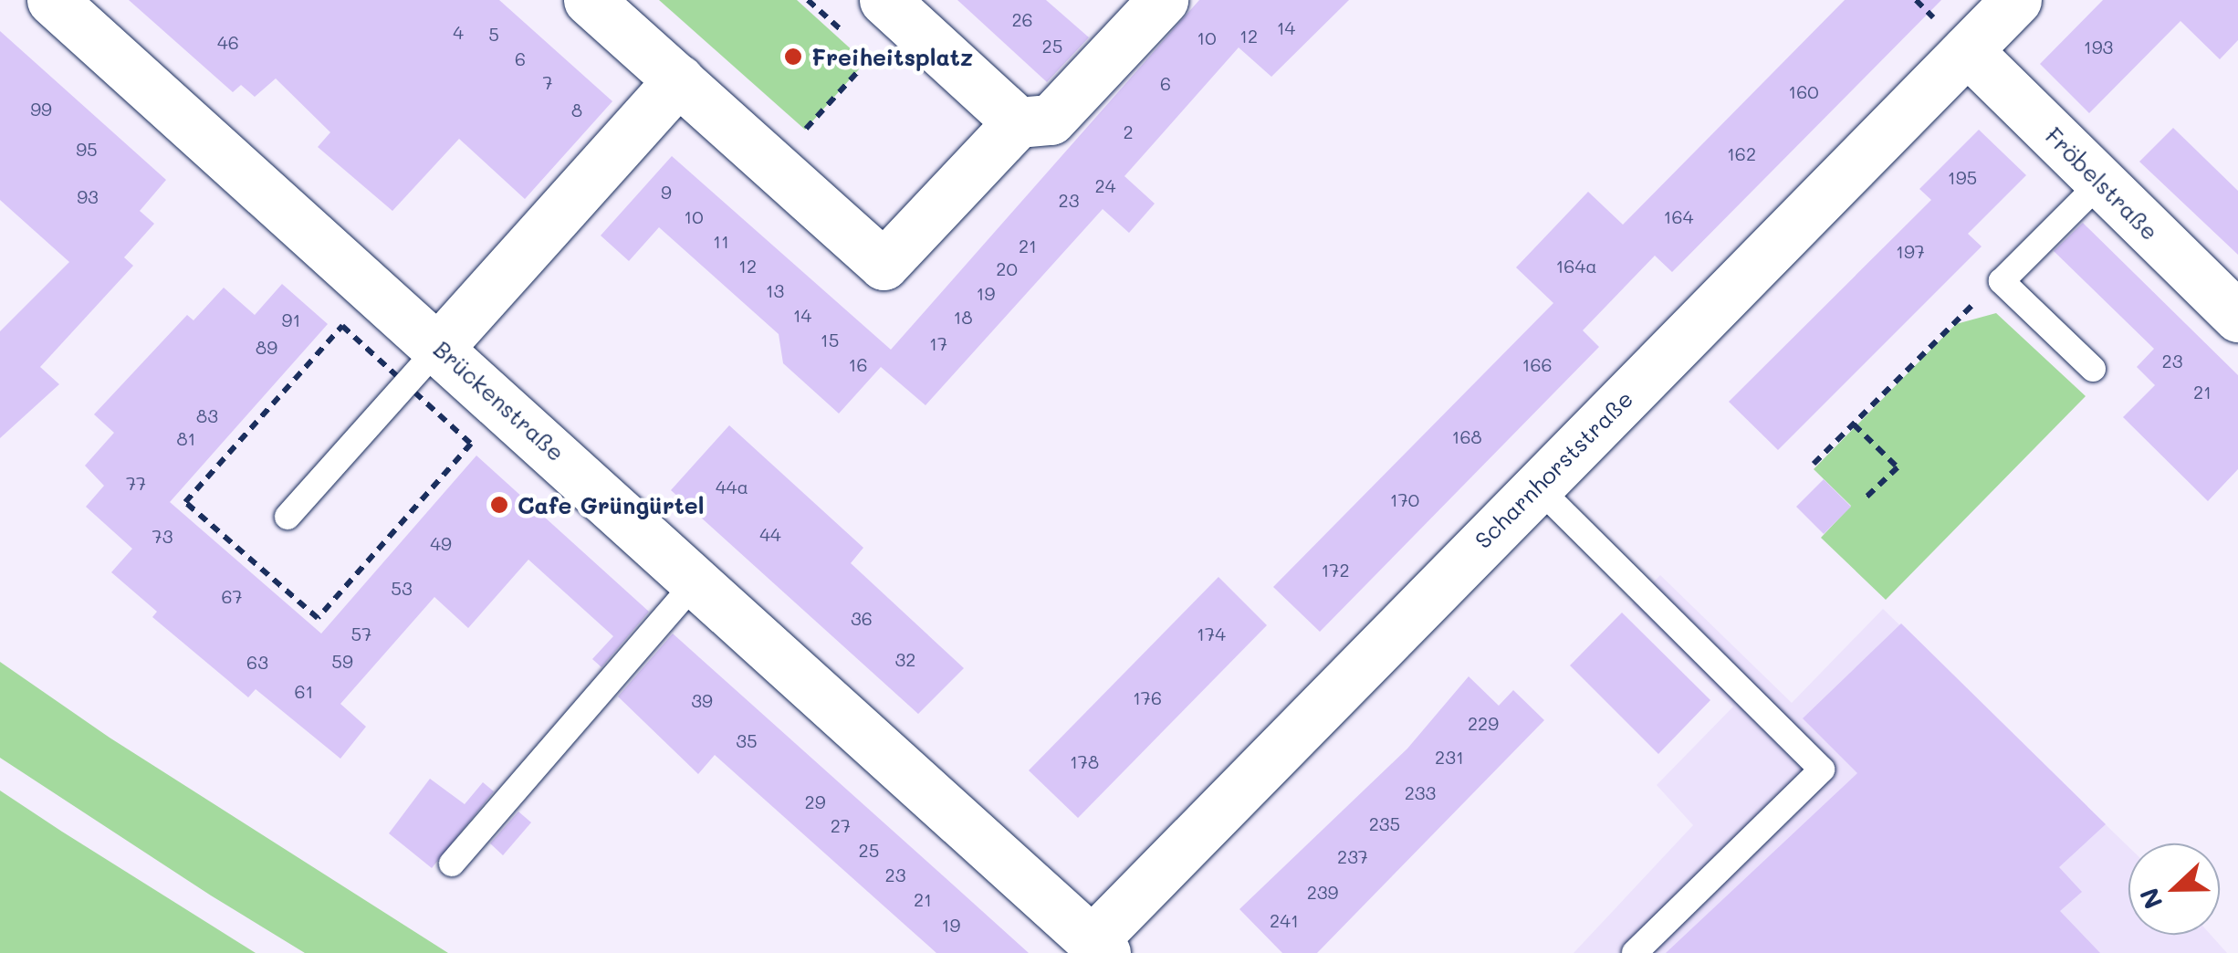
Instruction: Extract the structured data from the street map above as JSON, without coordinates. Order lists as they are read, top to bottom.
{
  "streets": {
    "street": ["Fröbelstraße", "Brückenstraße", "Scharnhorststraße"]
  },
  "crossings": [
    ["Fröbelstraße", "Scharnhorststraße"],
    ["Brückenstraße", "Scharnhorststraße"]
  ],
  "places": ["Freiheitsplatz", "Cafe Grüngürtel"],
  "house_numbers": [
    "26",
    "14",
    "4",
    "5",
    "12",
    "10",
    "46",
    "25",
    "193",
    "6",
    "7",
    "6",
    "160",
    "99",
    "8",
    "2",
    "95",
    "162",
    "195",
    "24",
    "9",
    "93",
    "23",
    "10",
    "164",
    "11",
    "21",
    "197",
    "12",
    "164a",
    "20",
    "13",
    "19",
    "14",
    "18",
    "91",
    "15",
    "17",
    "89",
    "23",
    "16",
    "166",
    "21",
    "83",
    "168",
    "81",
    "77",
    "44a",
    "170",
    "44",
    "73",
    "49",
    "172",
    "53",
    "67",
    "36",
    "57",
    "174",
    "32",
    "59",
    "63",
    "61",
    "176",
    "39",
    "229",
    "35",
    "231",
    "178",
    "233",
    "29",
    "235",
    "27",
    "25",
    "237",
    "23",
    "239",
    "21",
    "241",
    "19"
  ],
  "north": "left"
}
